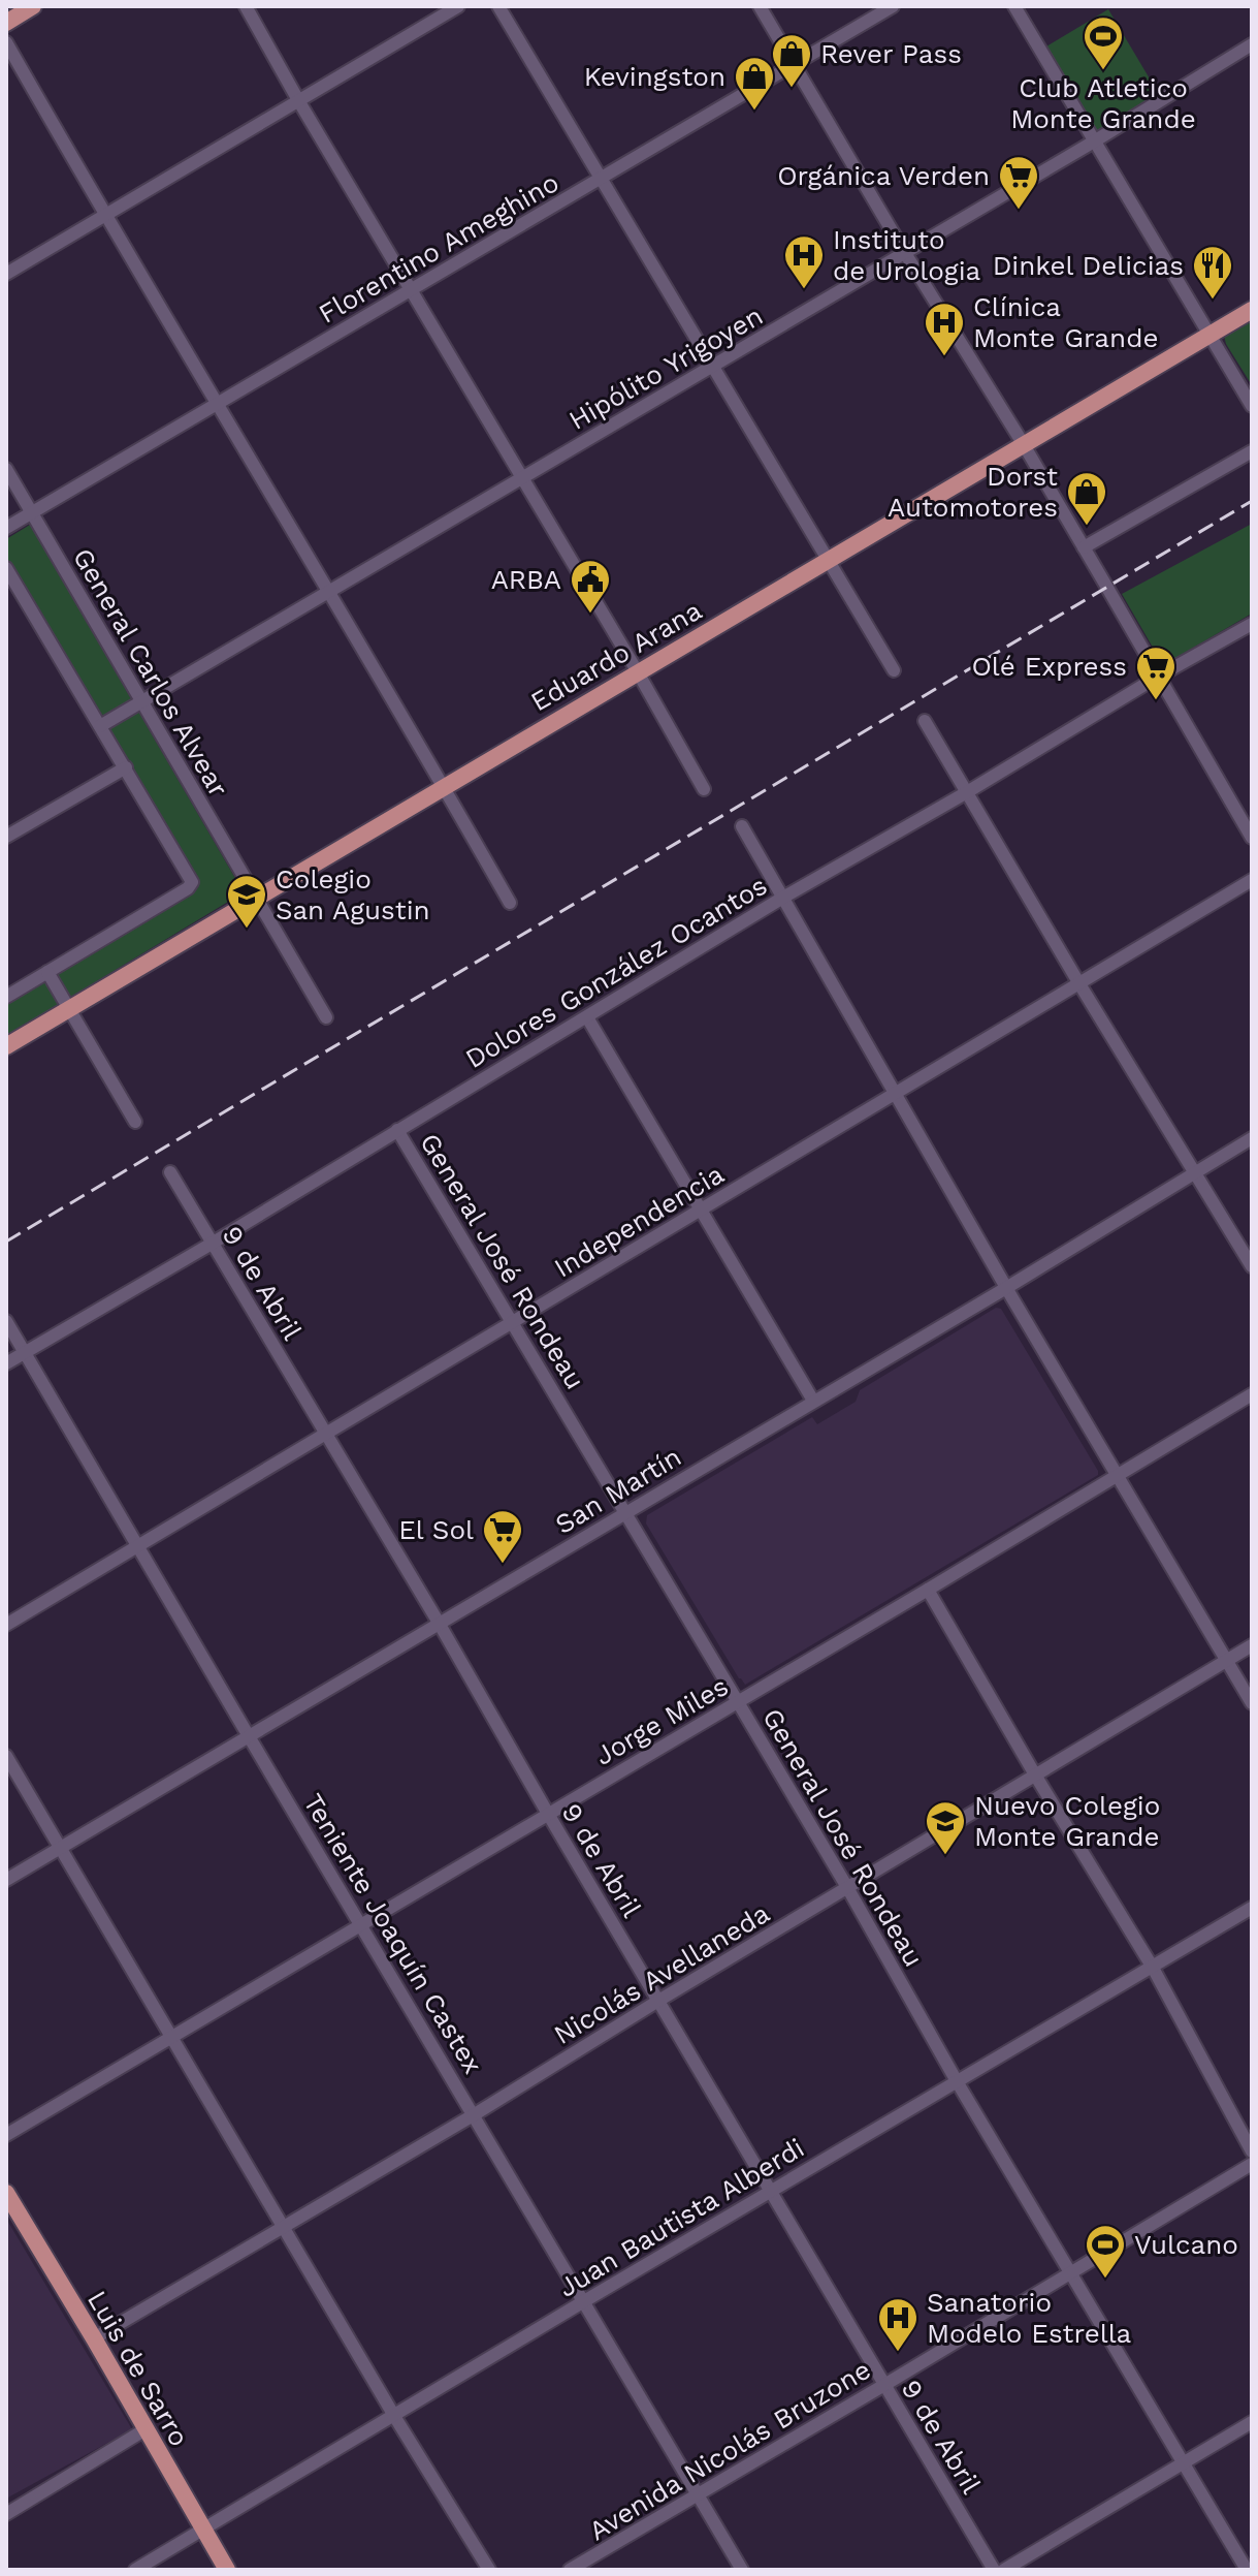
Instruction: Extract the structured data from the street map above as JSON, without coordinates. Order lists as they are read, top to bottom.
{
  "streets": {
    "main road": ["Eduardo Arana", "Luis de Sarro"],
    "street": [
      "Florentino Ameghino",
      "Hipólito Yrigoyen",
      "General Carlos Alvear",
      "Dolores González Ocantos",
      "Independencia",
      "General José Rondeau",
      "9 de Abril",
      "San Martín",
      "Jorge Miles",
      "Teniente Joaquín Castex",
      "Nicolás Avellaneda",
      "Juan Bautista Alberdi",
      "Avenida Nicolás Bruzone"
    ]
  },
  "crossings": [
    ["Florentino Ameghino", "General Carlos Alvear"],
    ["Hipólito Yrigoyen", "General Carlos Alvear"],
    ["Eduardo Arana", "General Carlos Alvear"],
    ["Dolores González Ocantos", "General José Rondeau"],
    ["Dolores González Ocantos", "9 de Abril"],
    ["Dolores González Ocantos", "Teniente Joaquín Castex"],
    ["Independencia", "General José Rondeau"],
    ["Independencia", "9 de Abril"],
    ["Independencia", "Teniente Joaquín Castex"],
    ["General José Rondeau", "San Martín"],
    ["General José Rondeau", "Jorge Miles"],
    ["General José Rondeau", "Nicolás Avellaneda"],
    ["General José Rondeau", "Juan Bautista Alberdi"],
    ["General José Rondeau", "Avenida Nicolás Bruzone"],
    ["9 de Abril", "San Martín"],
    ["9 de Abril", "Jorge Miles"],
    ["9 de Abril", "Nicolás Avellaneda"],
    ["9 de Abril", "Juan Bautista Alberdi"],
    ["9 de Abril", "Avenida Nicolás Bruzone"],
    ["San Martín", "Teniente Joaquín Castex"],
    ["Jorge Miles", "Teniente Joaquín Castex"],
    ["Teniente Joaquín Castex", "Nicolás Avellaneda"],
    ["Teniente Joaquín Castex", "Juan Bautista Alberdi"],
    ["Teniente Joaquín Castex", "Avenida Nicolás Bruzone"],
    ["Nicolás Avellaneda", "Luis de Sarro"],
    ["Juan Bautista Alberdi", "Luis de Sarro"]
  ],
  "places": {
    "sports": ["Club Atletico Monte Grande", "Vulcano"],
    "shop": ["Rever Pass", "Kevingston", "Dorst Automotores"],
    "supermarket": ["Orgánica Verden", "Olé Express", "El Sol"],
    "hospital": ["Instituto de Urologia", "Clínica Monte Grande", "Sanatorio Modelo Estrella"],
    "restaurant": ["Dinkel Delicias"],
    "public building": ["ARBA"],
    "school or university": ["Colegio San Agustin", "Nuevo Colegio Monte Grande"]
  }
}
